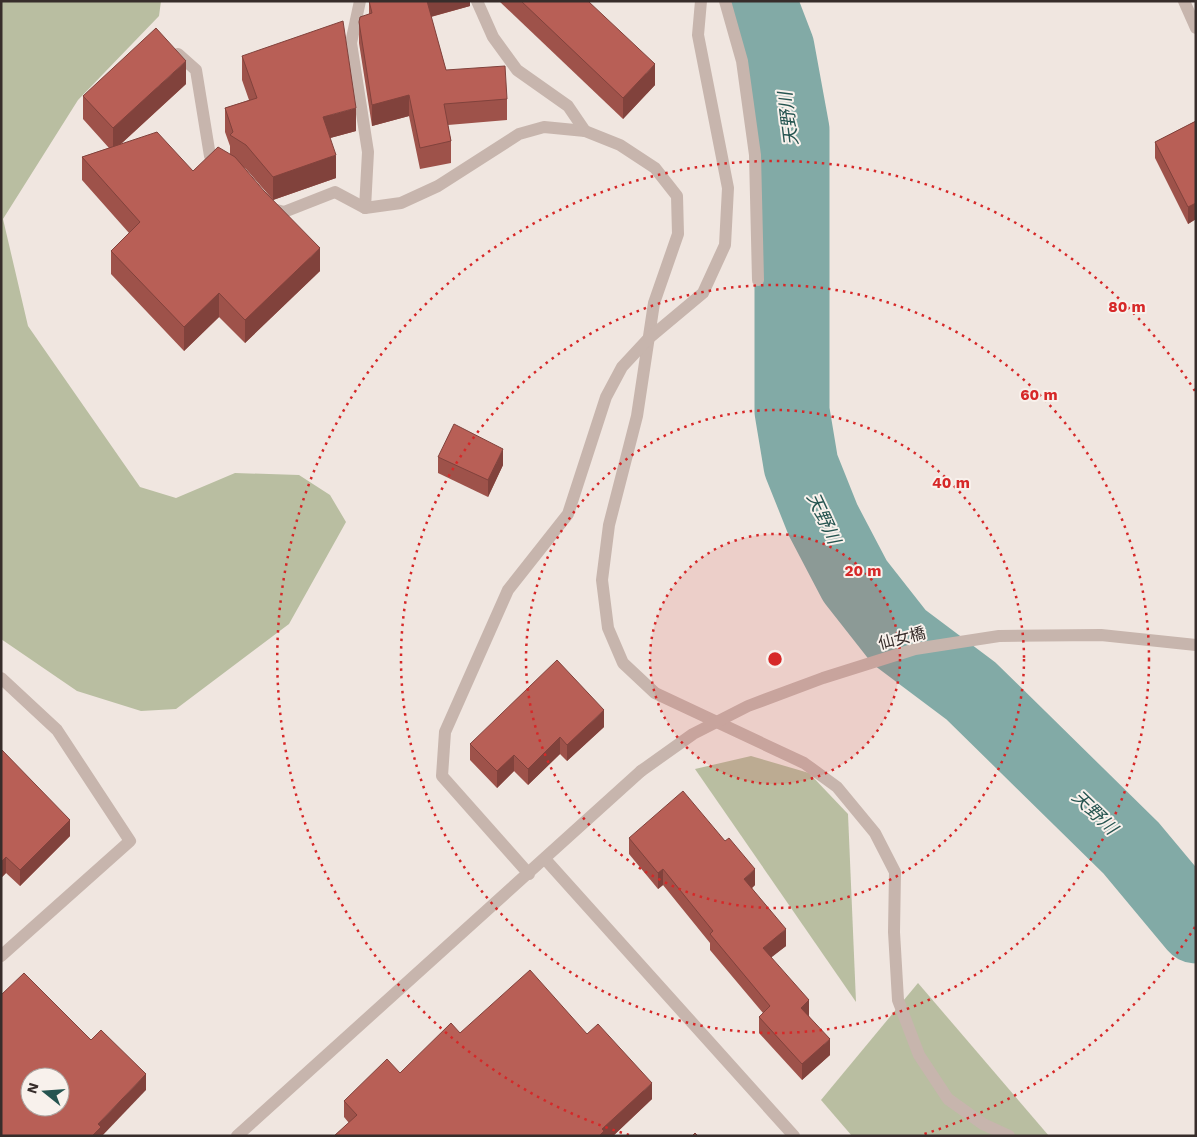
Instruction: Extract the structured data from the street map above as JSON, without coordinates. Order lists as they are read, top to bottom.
{
  "streets": {
    "street": ["仙女橋"]
  },
  "water": ["天野川"],
  "north": "left",
  "rings": [
    "80 m",
    "60 m",
    "40 m",
    "20 m"
  ]
}
